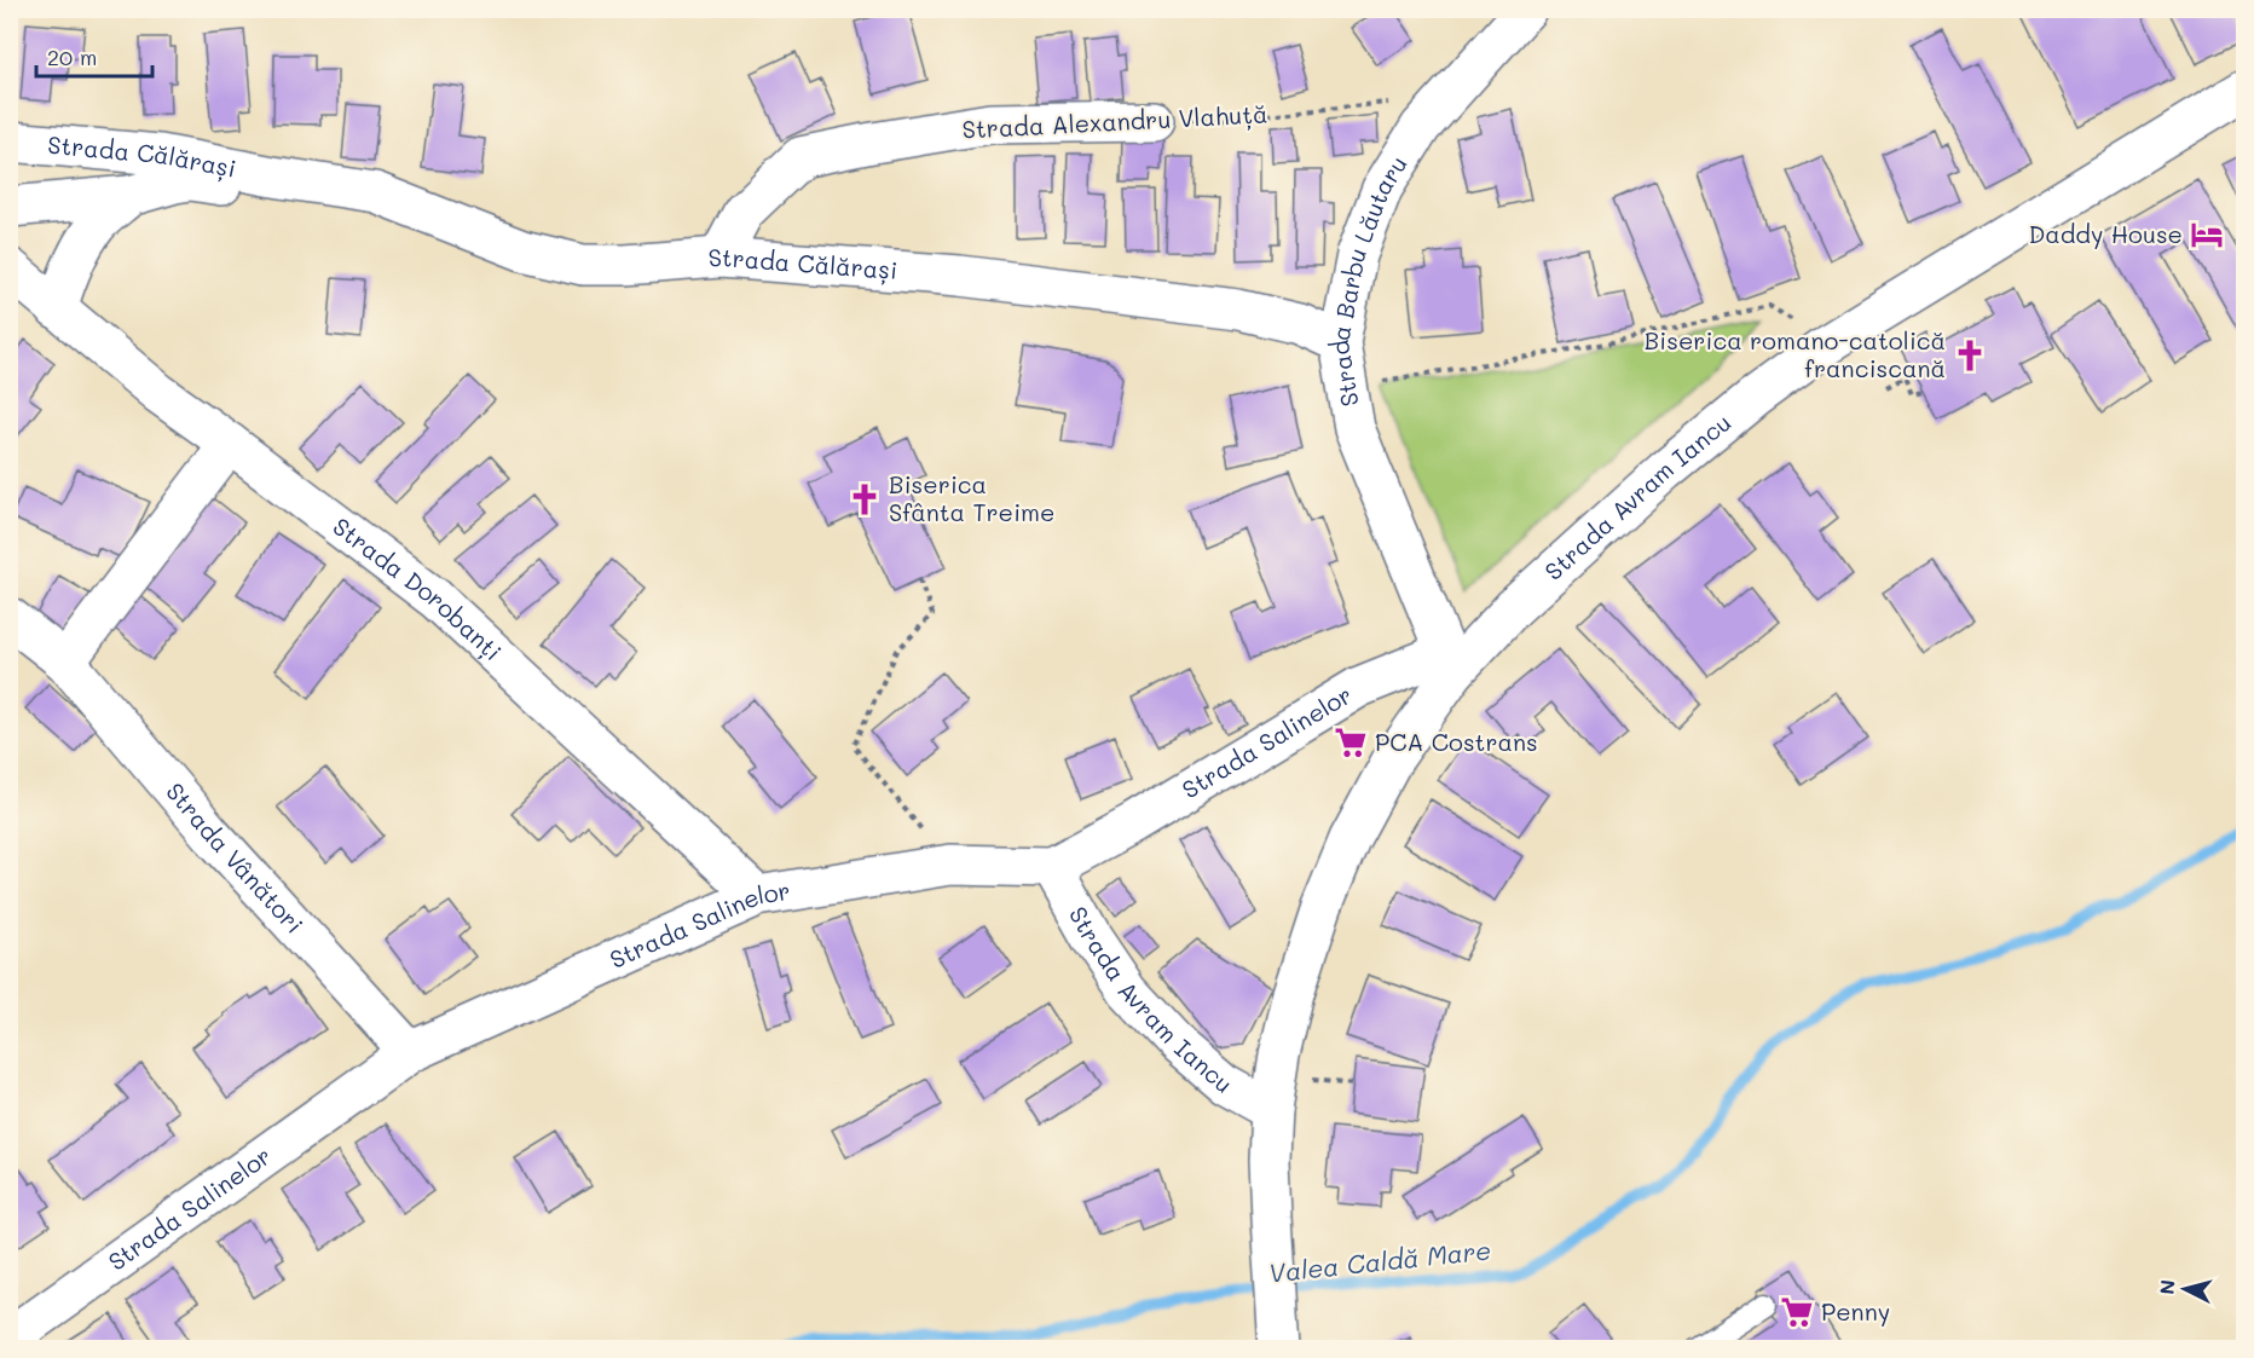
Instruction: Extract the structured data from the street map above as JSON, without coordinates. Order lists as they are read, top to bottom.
{
  "streets": {
    "street": [
      "Strada Alexandru Vlahuță",
      "Strada Călărași",
      "Strada Barbu Lăutaru",
      "Strada Avram Iancu",
      "Strada Dorobanți",
      "Strada Salinelor",
      "Strada Vânători"
    ]
  },
  "crossings": [
    ["Strada Alexandru Vlahuță", "Strada Călărași"],
    ["Strada Alexandru Vlahuță", "Strada Barbu Lăutaru"],
    ["Strada Călărași", "Strada Barbu Lăutaru"],
    ["Strada Barbu Lăutaru", "Strada Avram Iancu"],
    ["Strada Barbu Lăutaru", "Strada Salinelor"],
    ["Strada Avram Iancu", "Strada Salinelor"],
    ["Strada Dorobanți", "Strada Salinelor"],
    ["Strada Salinelor", "Strada Vânători"]
  ],
  "water": ["Valea Caldă Mare"],
  "places": {
    "hotel": ["Daddy House"],
    "church": ["Biserica romano-catolică franciscană", "Biserica Sfânta Treime"],
    "supermarket": ["PCA Costrans", "Penny"]
  },
  "scale_bar": "20 m",
  "north": "left"
}
